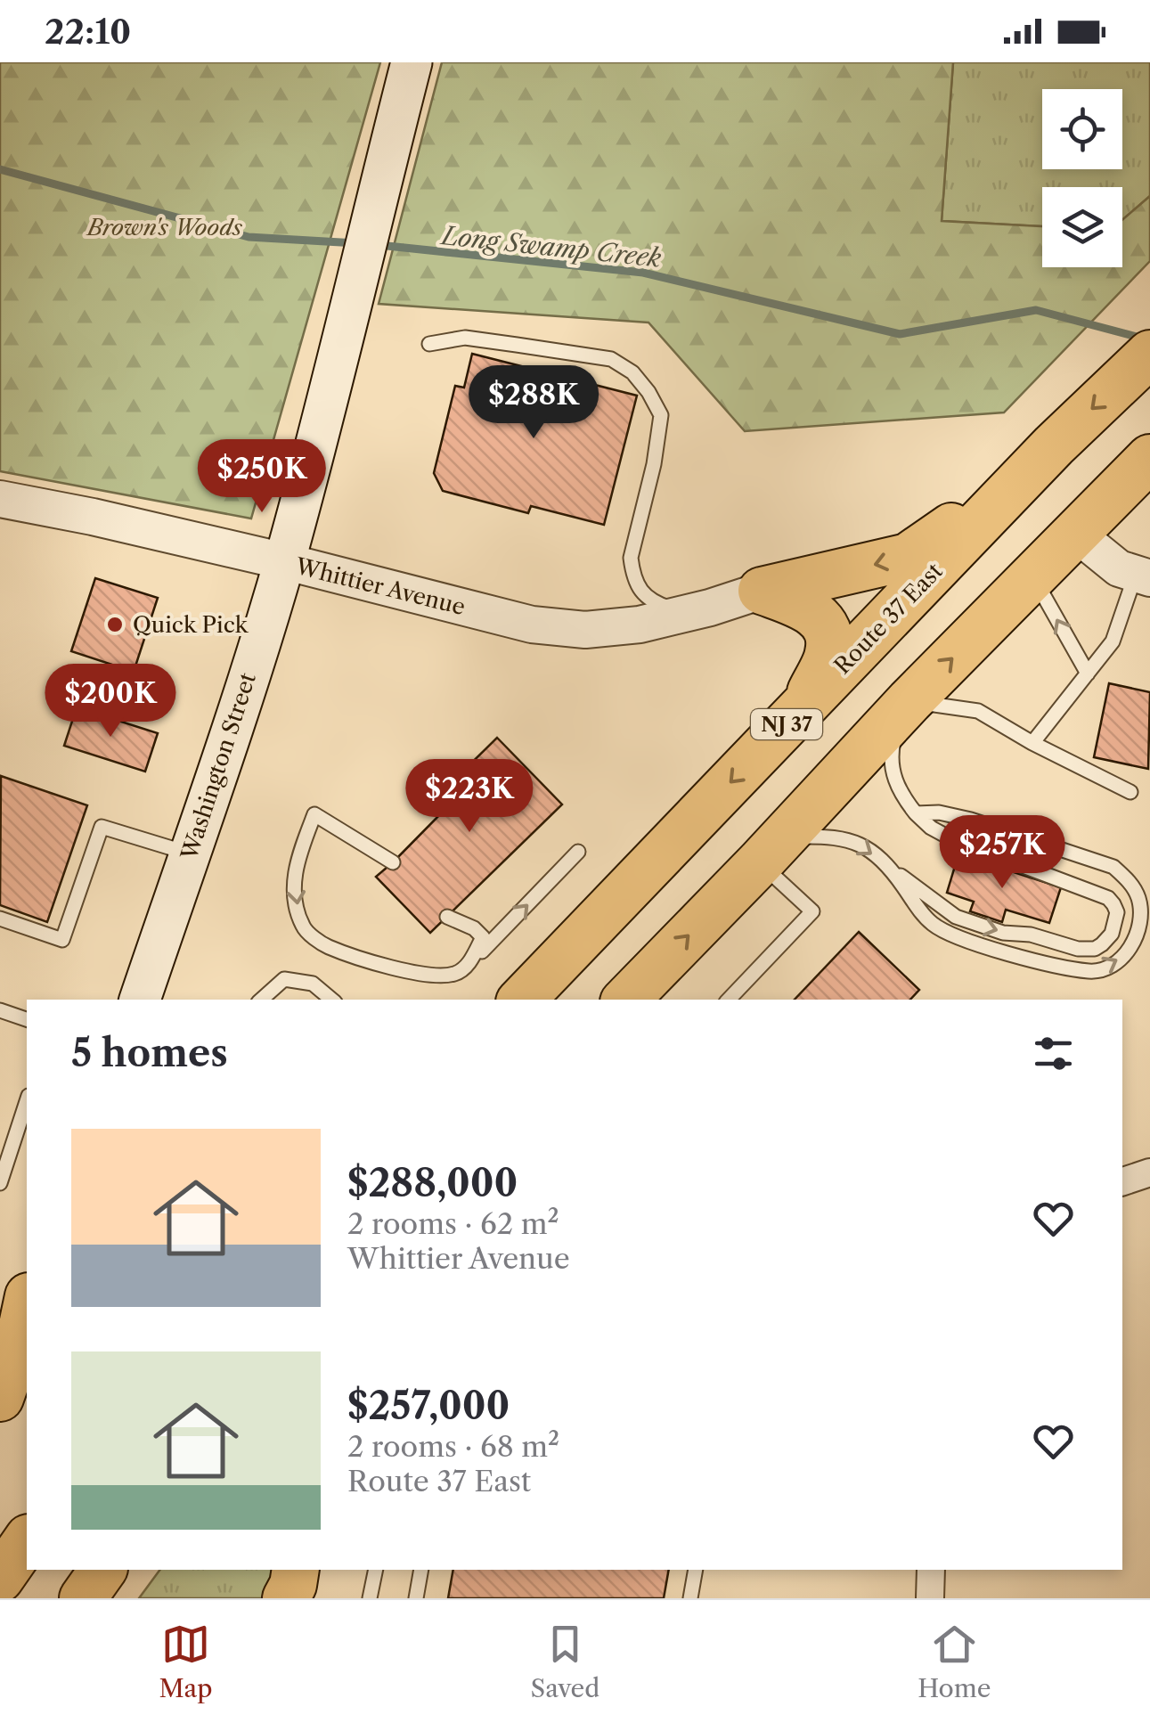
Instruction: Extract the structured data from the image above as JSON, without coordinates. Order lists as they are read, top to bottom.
{
  "streets": {
    "highway": ["Route 37 East", "NJ 37"],
    "main road": ["Washington Street"],
    "street": ["Whittier Avenue"]
  },
  "crossings": [
    ["Whittier Avenue", "Washington Street"]
  ],
  "water": ["Long Swamp Creek"],
  "parks": ["Brown's Woods"],
  "places": ["Quick Pick"],
  "page": {
    "status": "22:10",
    "price": [
      "$288K",
      "$250K",
      "$200K",
      "$223K",
      "$257K"
    ],
    "heading": "5 homes",
    "list": [
      {
        "name": "$288,000",
        "note": "2 rooms · 62 m² · Whittier Avenue"
      },
      {
        "name": "$257,000",
        "note": "2 rooms · 68 m² · Route 37 East"
      }
    ],
    "tabs": ["Map", "Saved", "Home"]
  }
}
